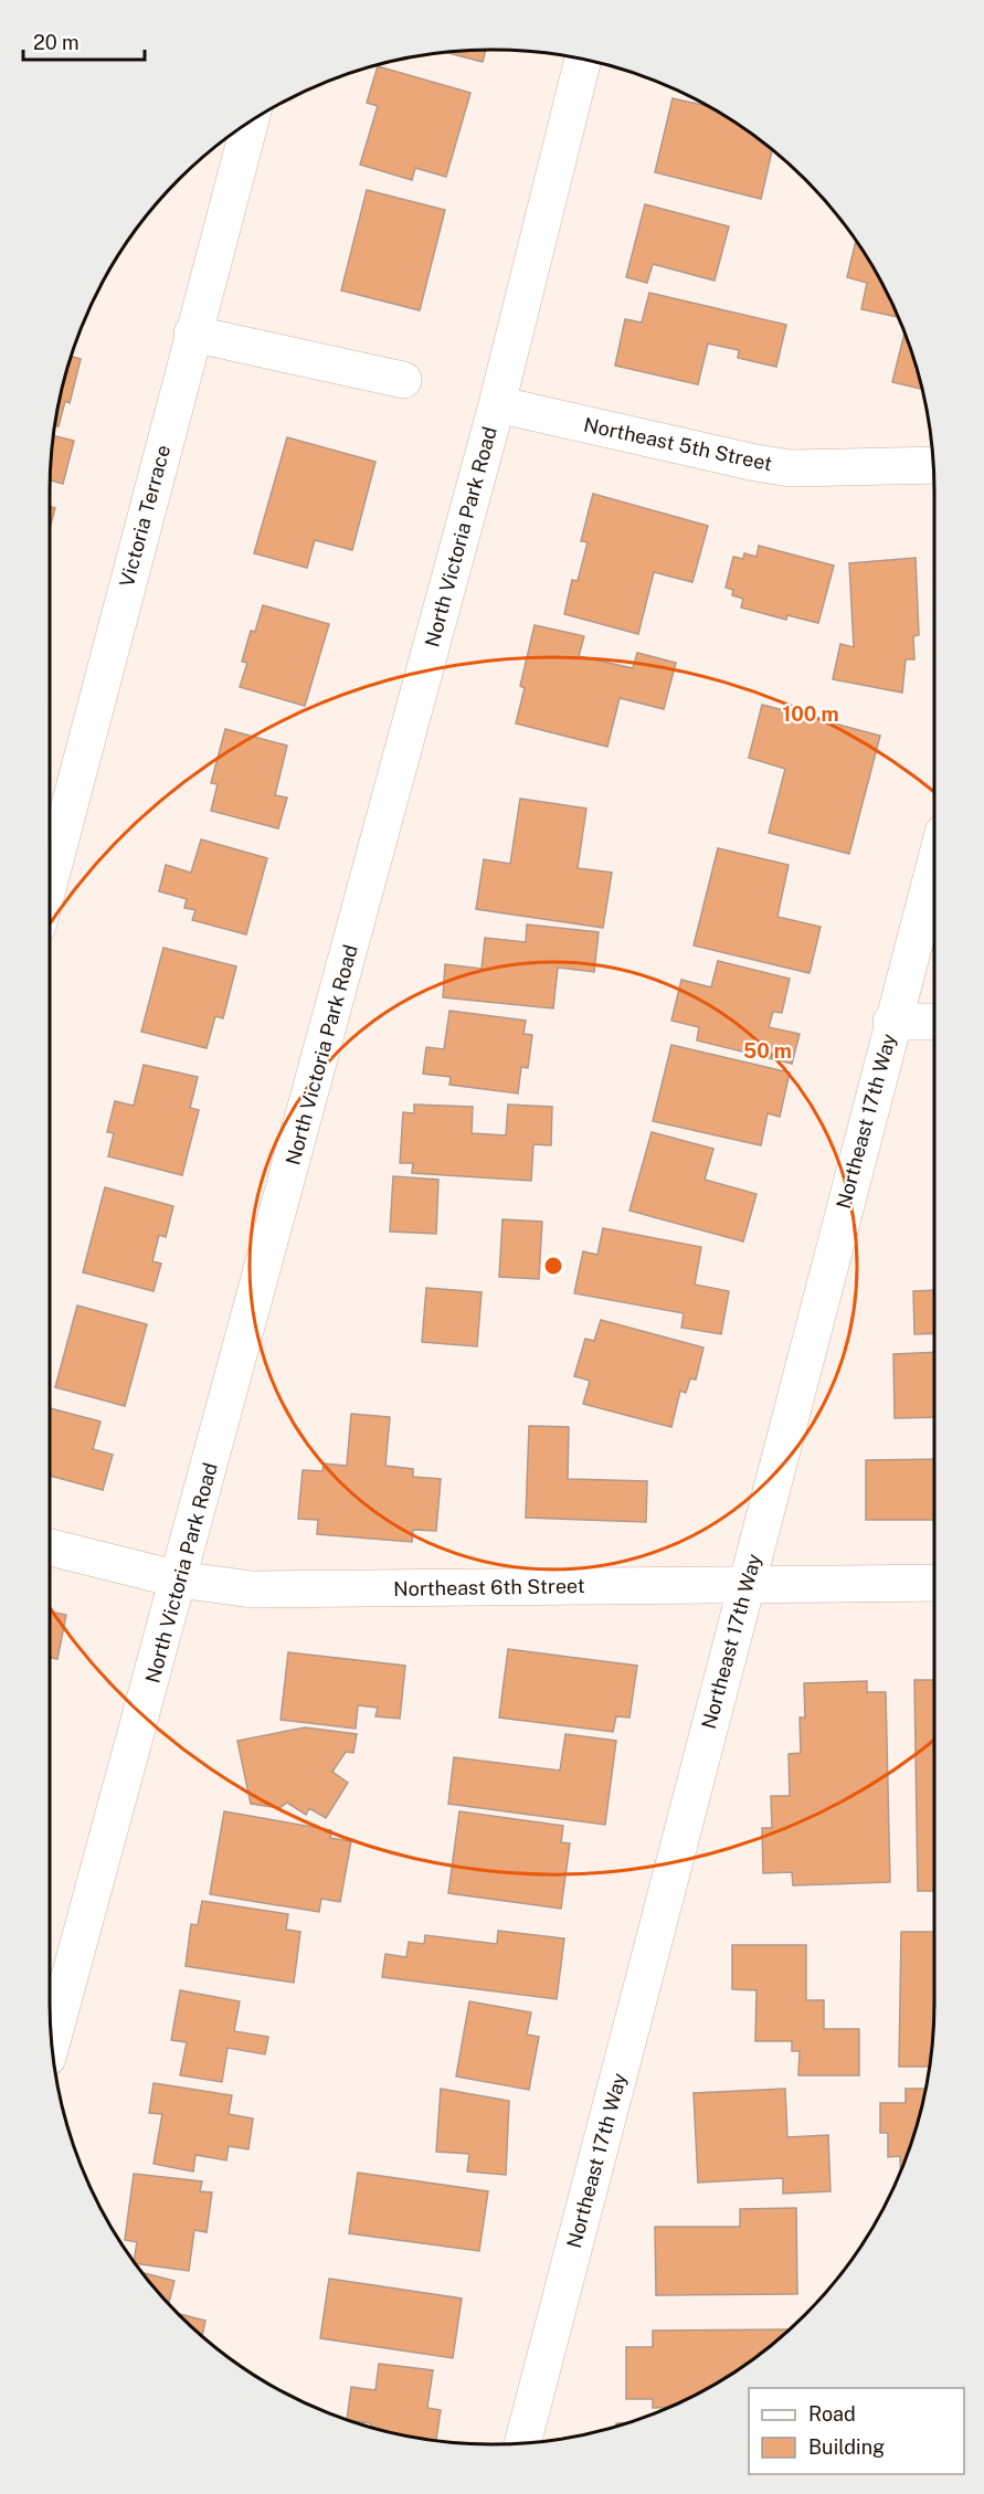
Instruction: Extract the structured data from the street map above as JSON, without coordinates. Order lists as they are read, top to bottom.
{
  "streets": {
    "street": [
      "Northeast 5th Street",
      "Victoria Terrace",
      "North Victoria Park Road",
      "Northeast 17th Way",
      "Northeast 6th Street"
    ]
  },
  "crossings": [
    ["Northeast 5th Street", "North Victoria Park Road"],
    ["North Victoria Park Road", "Northeast 6th Street"],
    ["Northeast 17th Way", "Northeast 6th Street"]
  ],
  "legend": ["Road", "Building"],
  "scale_bar": "20 m",
  "rings": ["100 m", "50 m"]
}
